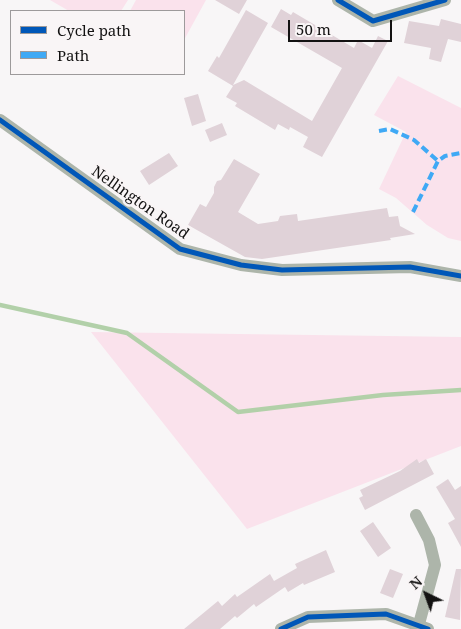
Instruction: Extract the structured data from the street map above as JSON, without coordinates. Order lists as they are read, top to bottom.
{
  "streets": {
    "street": ["Nellington Road"]
  },
  "legend": ["Cycle path", "Path"],
  "scale_bar": "50 m",
  "north": "top left"
}
